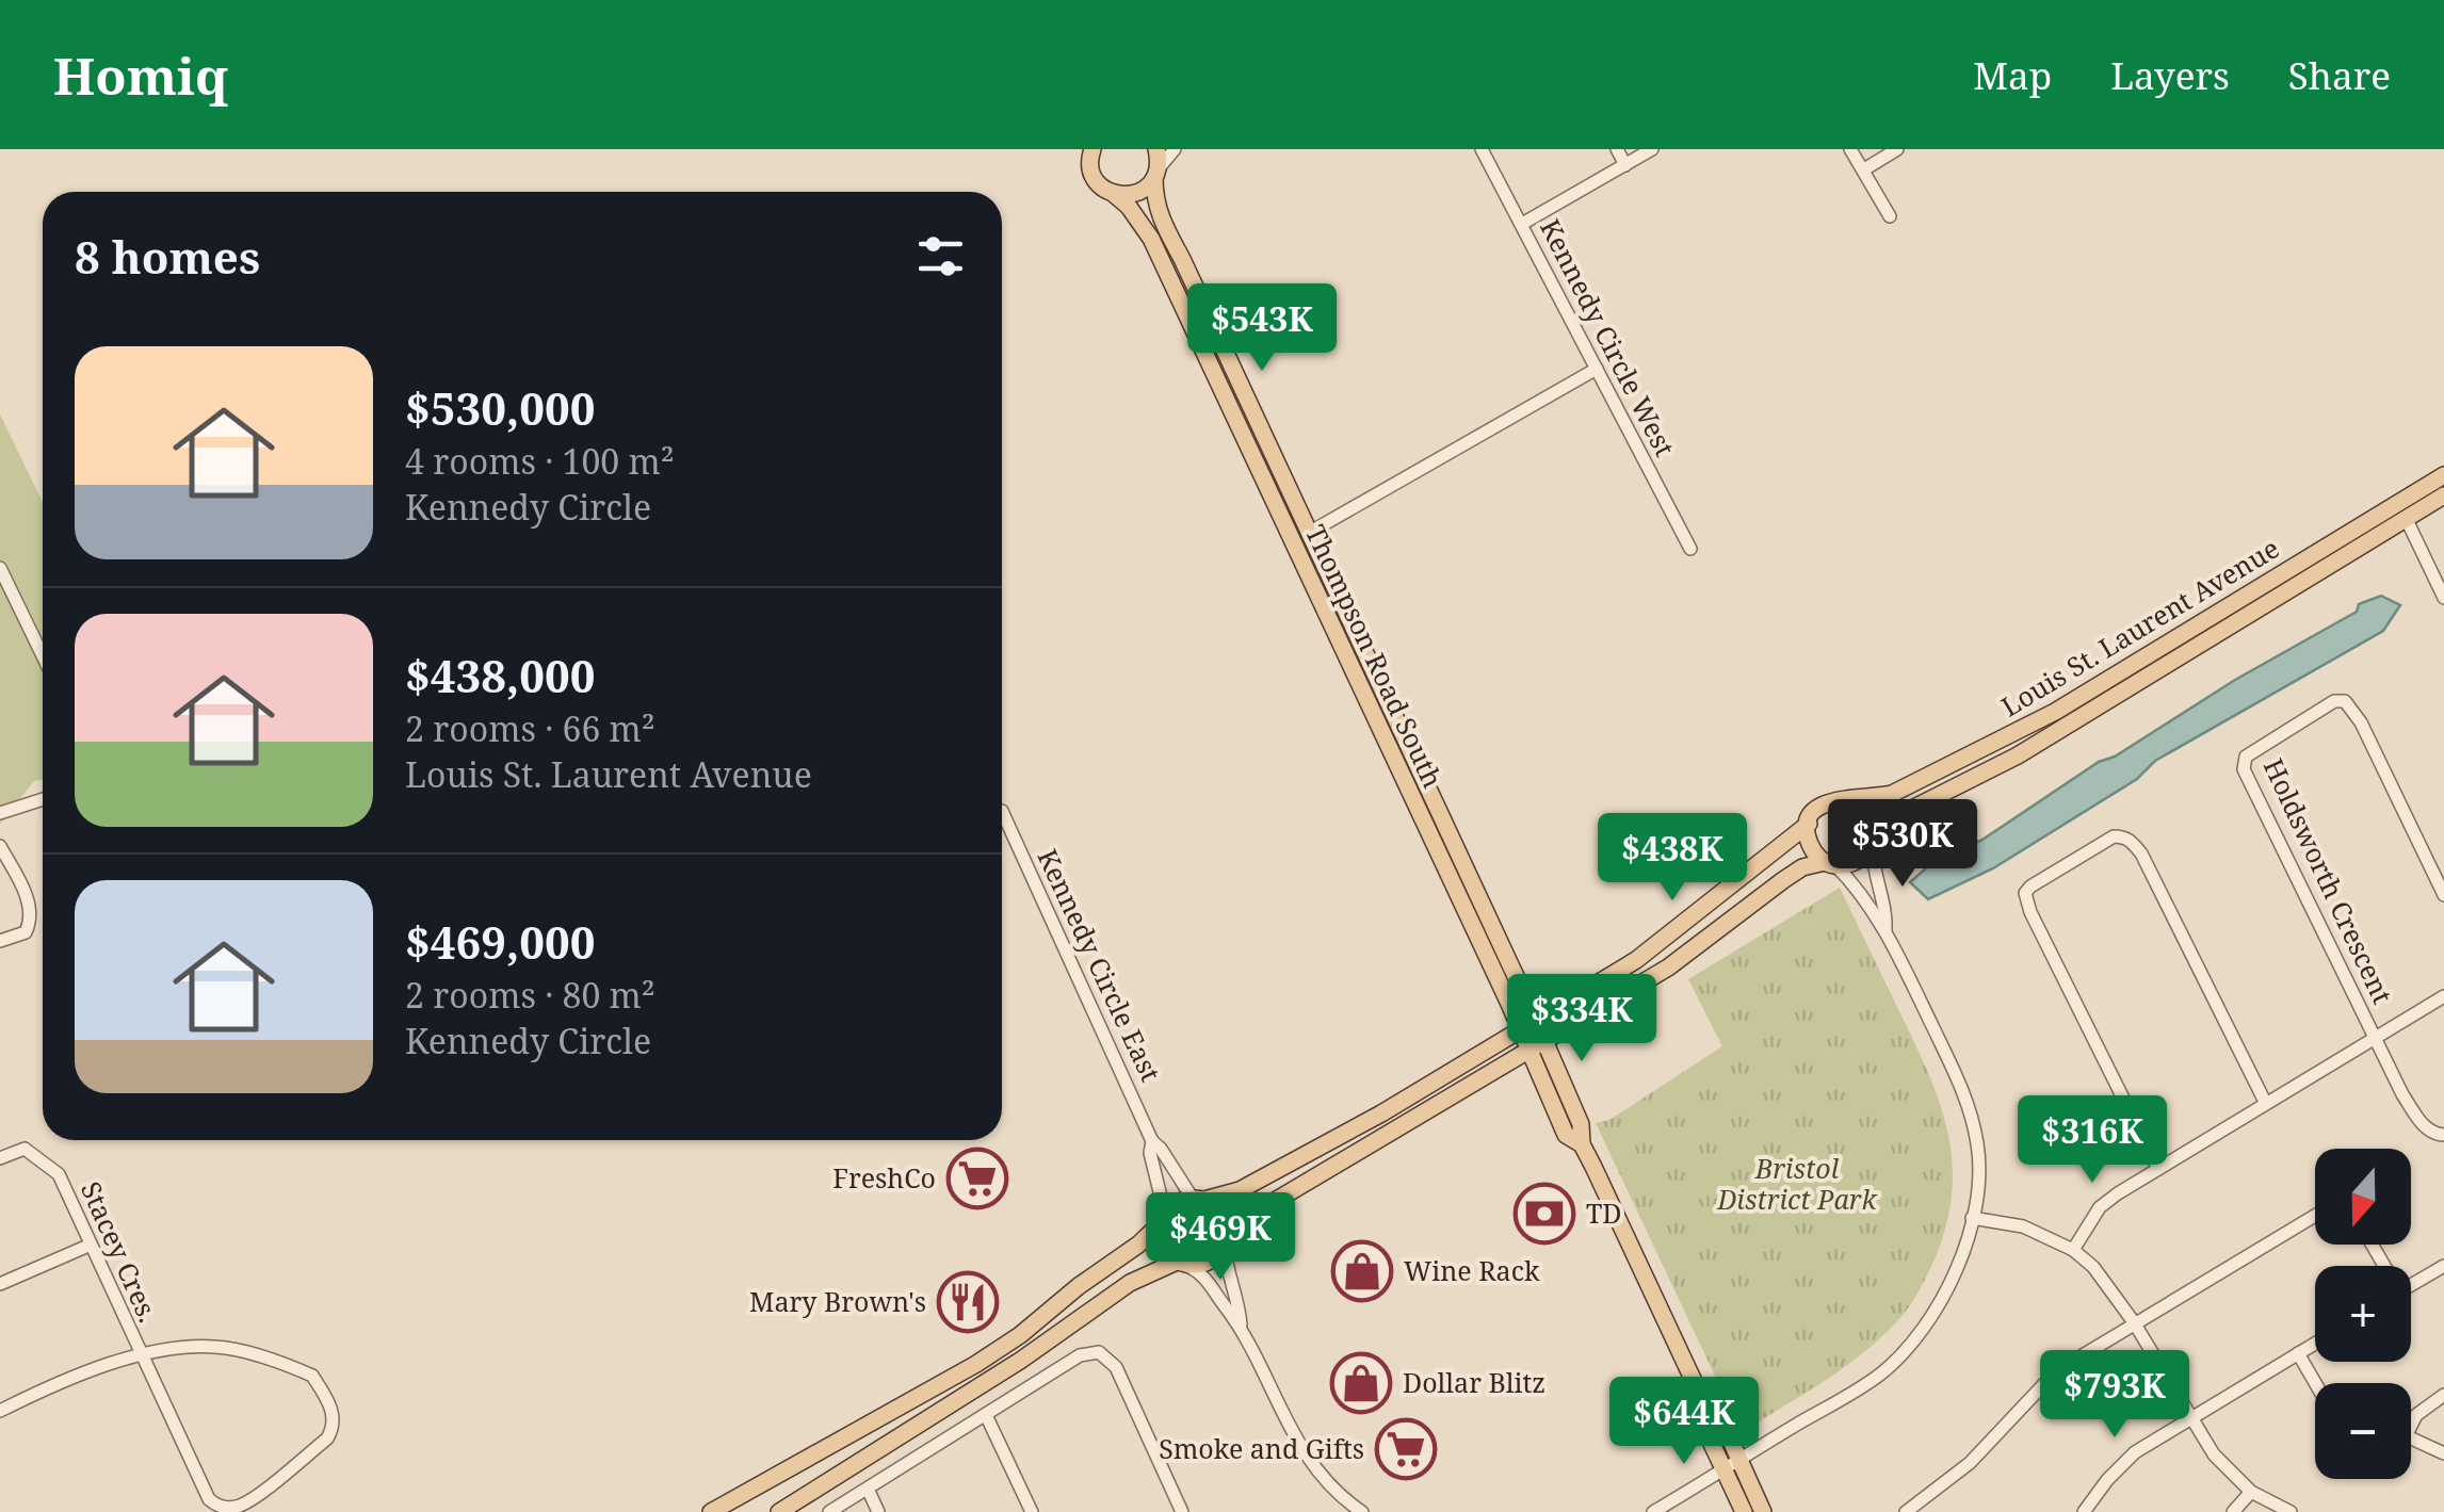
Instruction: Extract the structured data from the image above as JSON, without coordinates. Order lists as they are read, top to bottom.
{
  "streets": {
    "main road": ["Louis St. Laurent Avenue", "Thompson Road South"],
    "street": [
      "Kennedy Circle West",
      "Holdsworth Crescent",
      "Kennedy Circle East",
      "Stacey Cres."
    ]
  },
  "parks": ["Bristol District Park"],
  "places": {
    "supermarket": ["FreshCo", "Smoke and Gifts"],
    "bank": ["TD"],
    "shop": ["Wine Rack", "Dollar Blitz"],
    "restaurant": ["Mary Brown's"]
  },
  "north": "bottom",
  "page": {
    "header": "Homiq",
    "nav": ["Map", "Layers", "Share"],
    "heading": "8 homes",
    "price": [
      "$543K",
      "$530K",
      "$438K",
      "$334K",
      "$316K",
      "$469K",
      "$793K",
      "$644K"
    ],
    "list": [
      {
        "name": "$530,000",
        "note": "4 rooms · 100 m² · Kennedy Circle"
      },
      {
        "name": "$438,000",
        "note": "2 rooms · 66 m² · Louis St. Laurent Avenue"
      },
      {
        "name": "$469,000",
        "note": "2 rooms · 80 m² · Kennedy Circle"
      }
    ],
    "map_buttons": ["+", "−"]
  }
}
